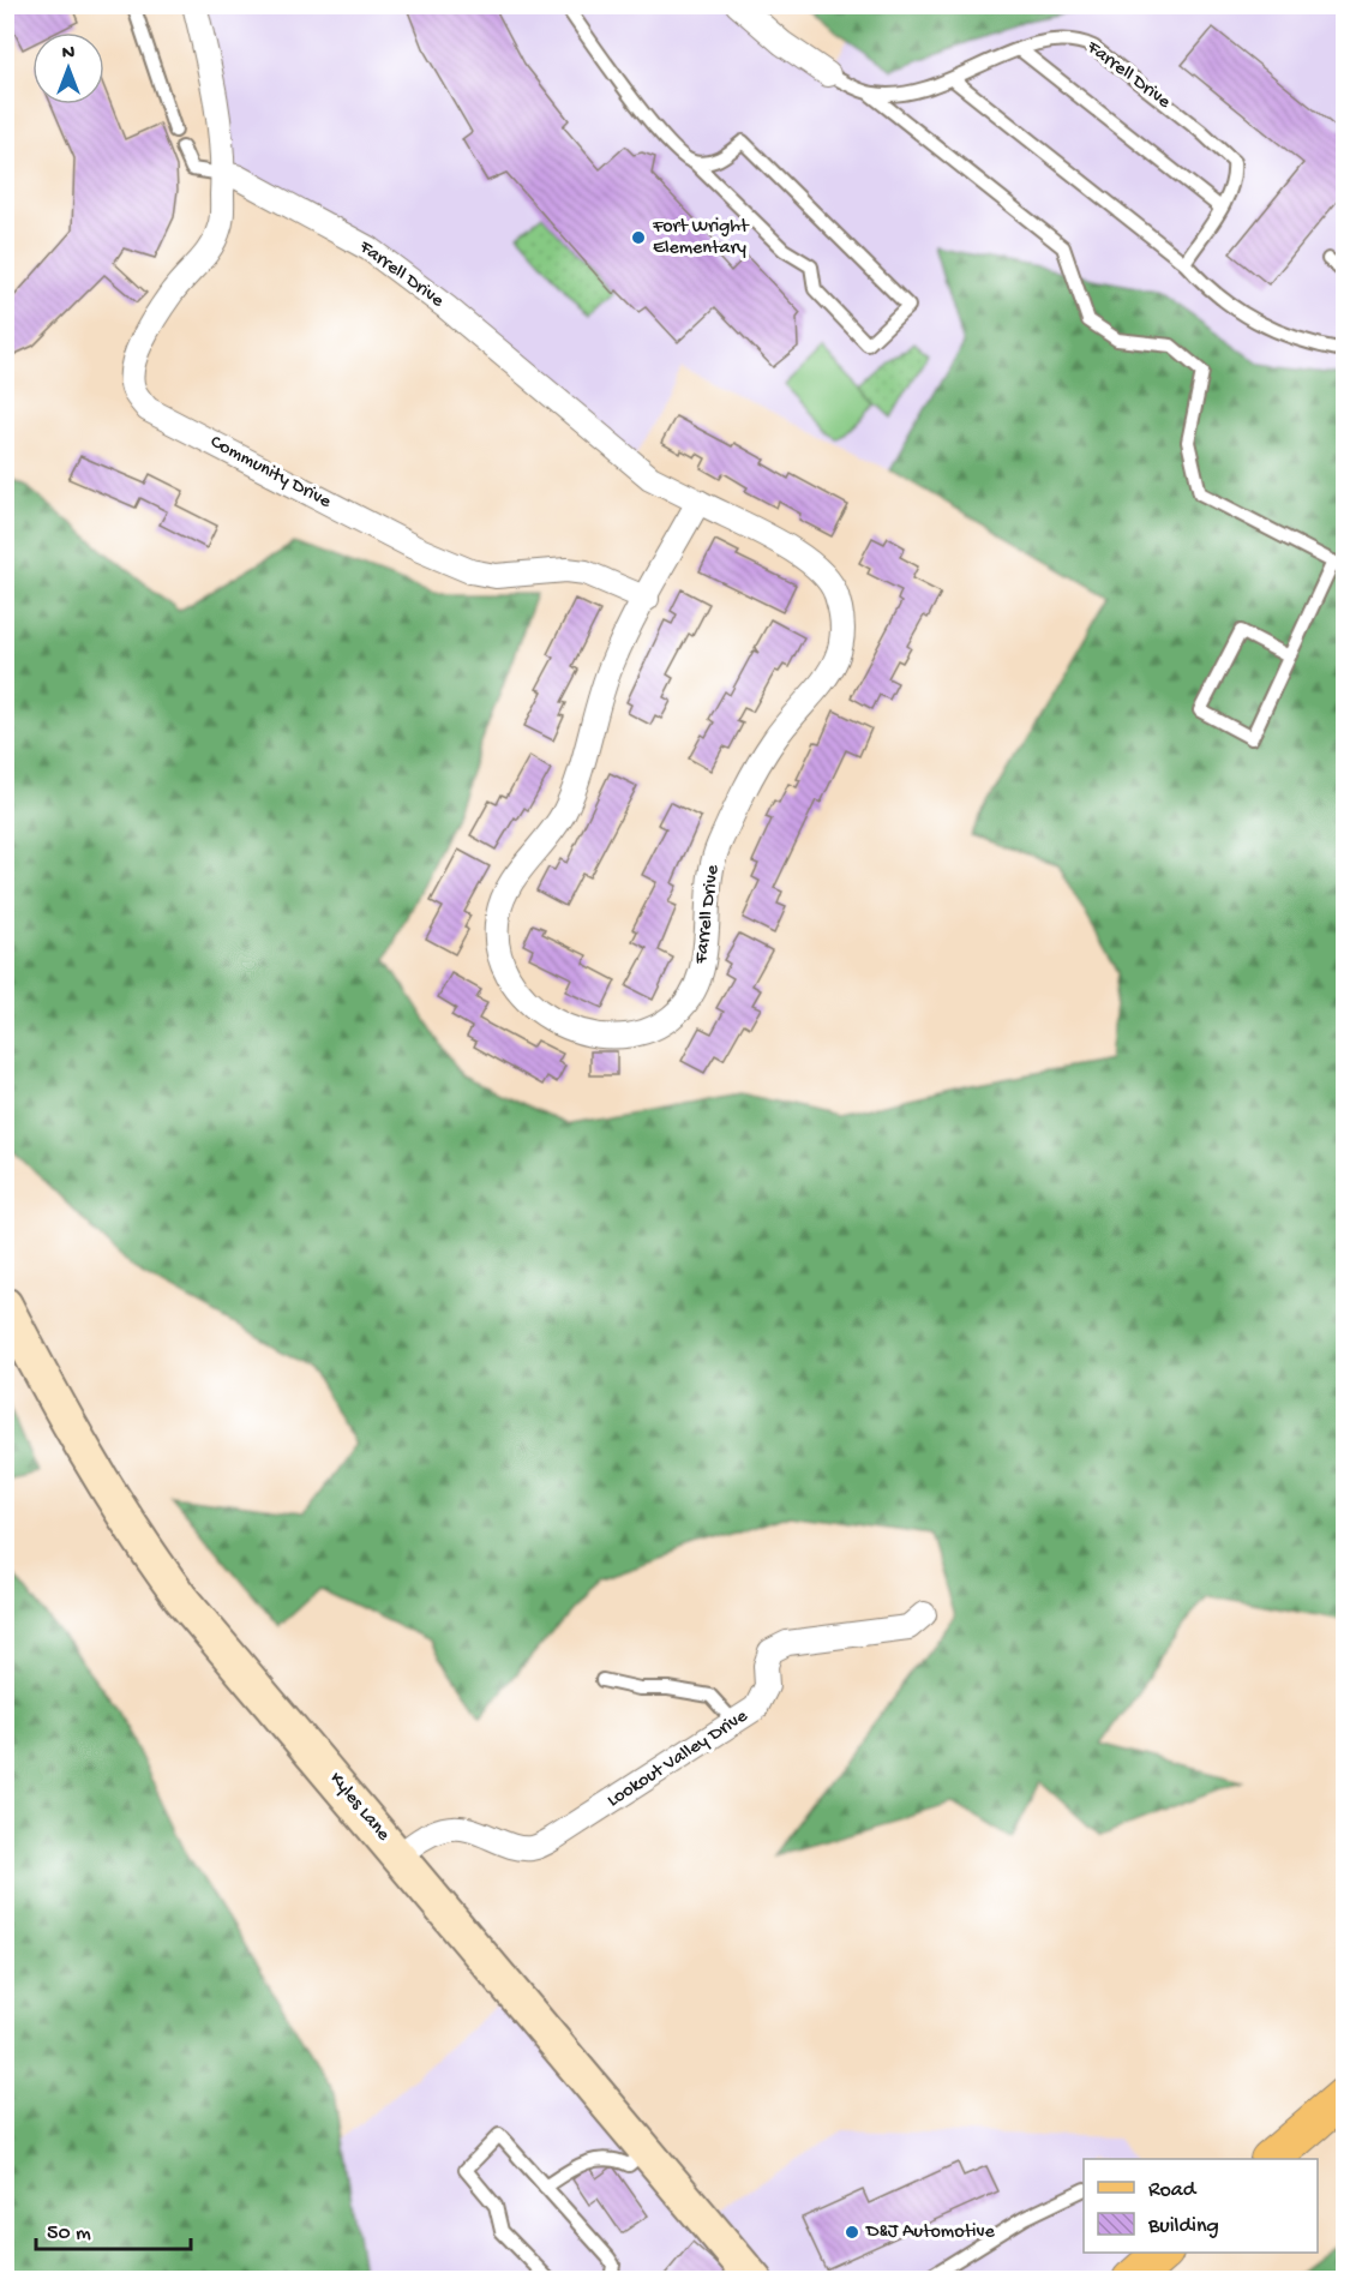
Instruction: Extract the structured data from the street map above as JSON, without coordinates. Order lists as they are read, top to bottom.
{
  "streets": {
    "main road": ["Kyles Lane"],
    "street": ["Farrell Drive", "Community Drive", "Lookout Valley Drive"]
  },
  "crossings": [
    ["Farrell Drive", "Community Drive"],
    ["Lookout Valley Drive", "Kyles Lane"]
  ],
  "places": ["Fort Wright Elementary", "D&J Automotive"],
  "legend": ["Road", "Building"],
  "scale_bar": "50 m",
  "north": "top"
}
